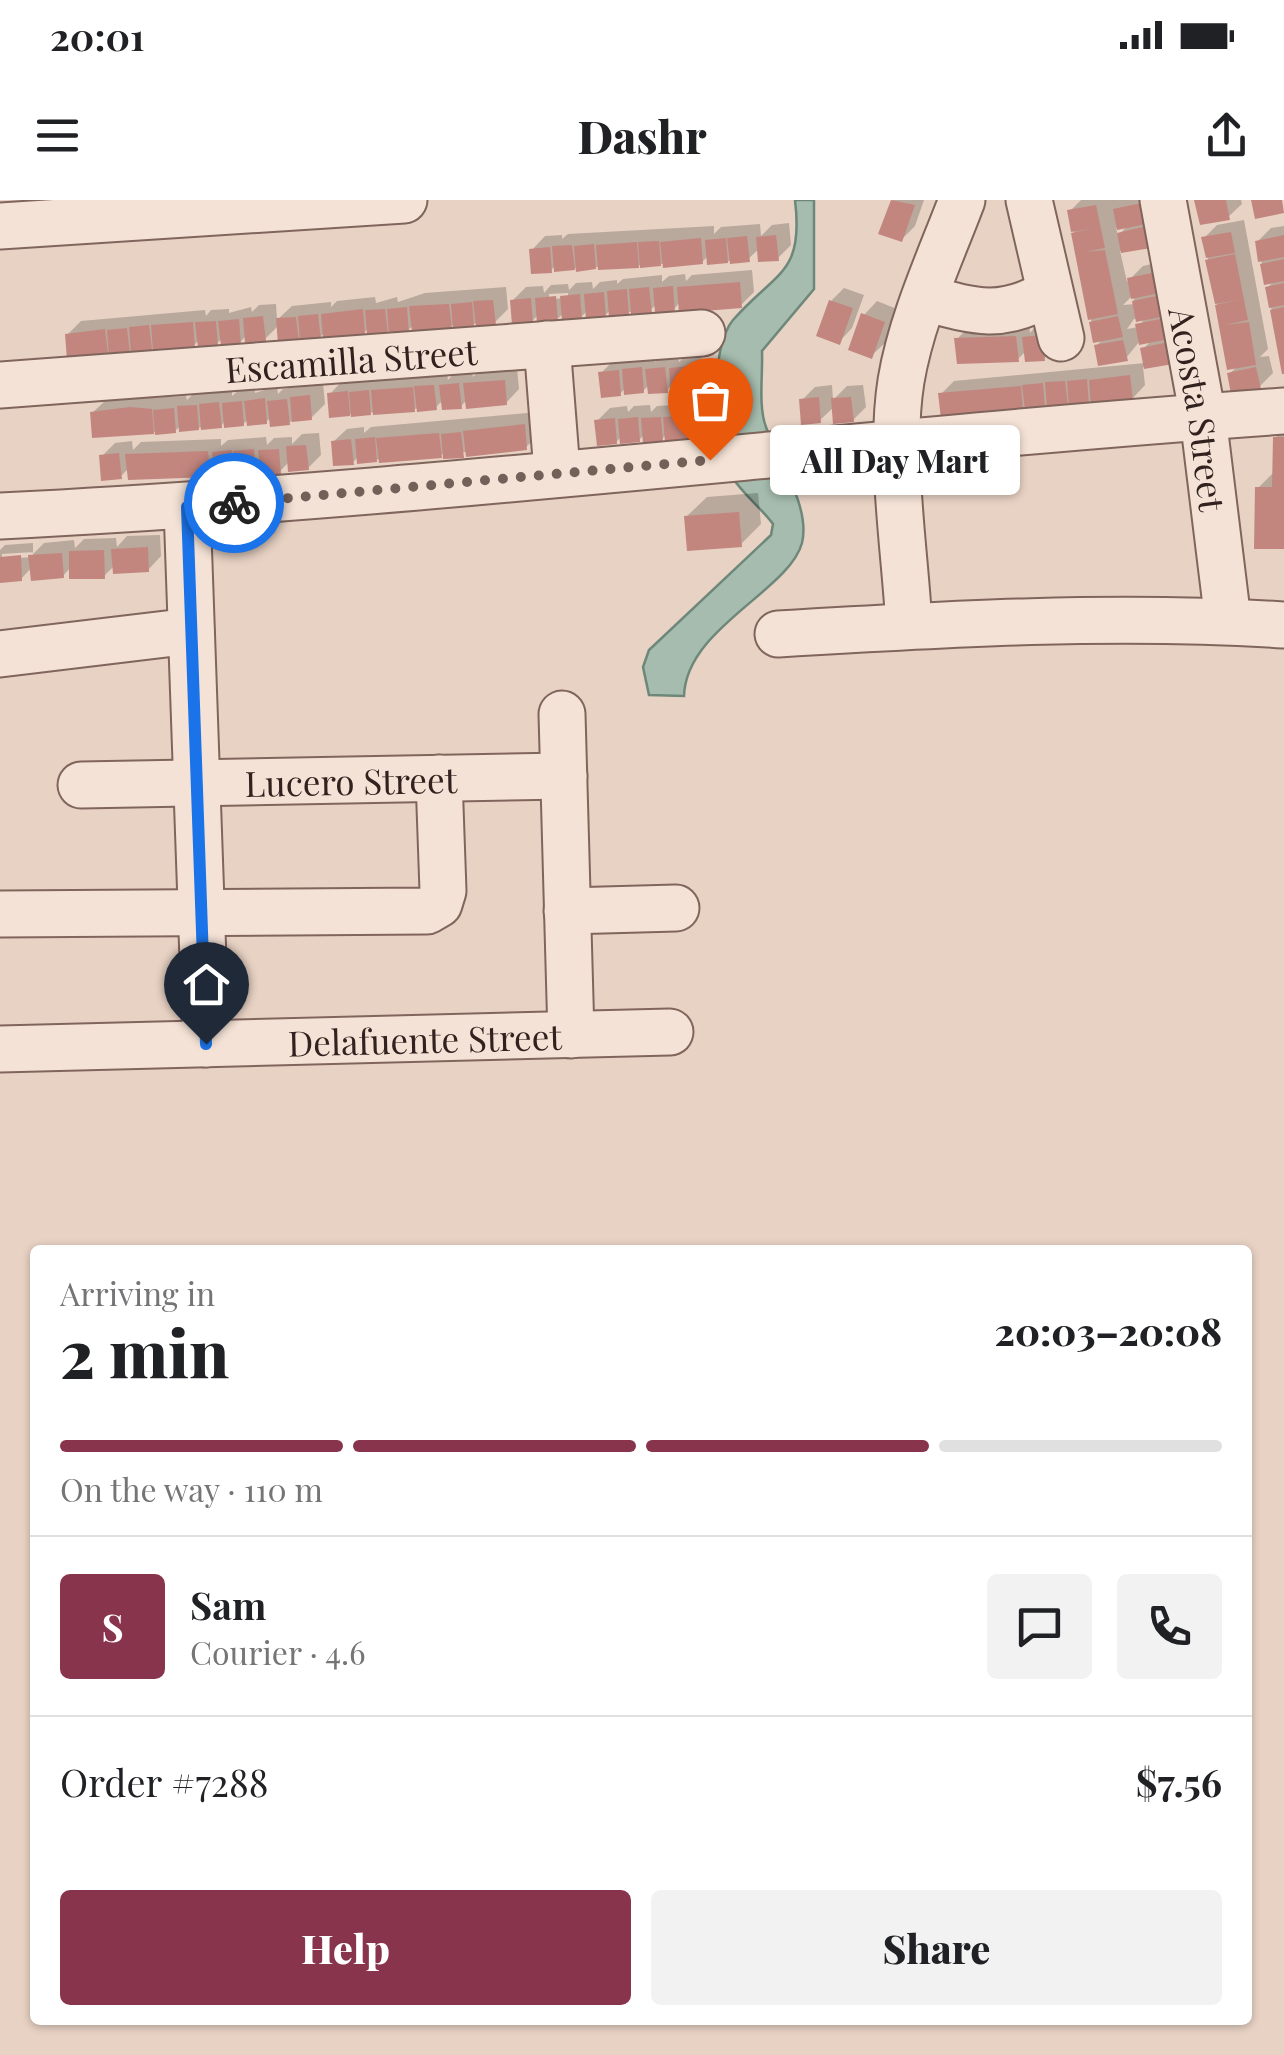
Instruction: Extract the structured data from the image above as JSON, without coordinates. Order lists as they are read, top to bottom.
{
  "streets": {
    "street": [
      "Escamilla Street",
      "Acosta Street",
      "Lucero Street",
      "Delafuente Street"
    ]
  },
  "places": ["All Day Mart"],
  "page": {
    "status": "20:01",
    "header": "Dashr",
    "bubble": "All Day Mart",
    "heading": ["2 min", "Arriving in", "20:03–20:08"],
    "panel": [
      "Sam",
      "Courier · 4.6",
      "Order #7288",
      "$7.56"
    ],
    "bar": "On the way · 110 m",
    "round": "S",
    "buttons": ["Help", "Share"]
  }
}
